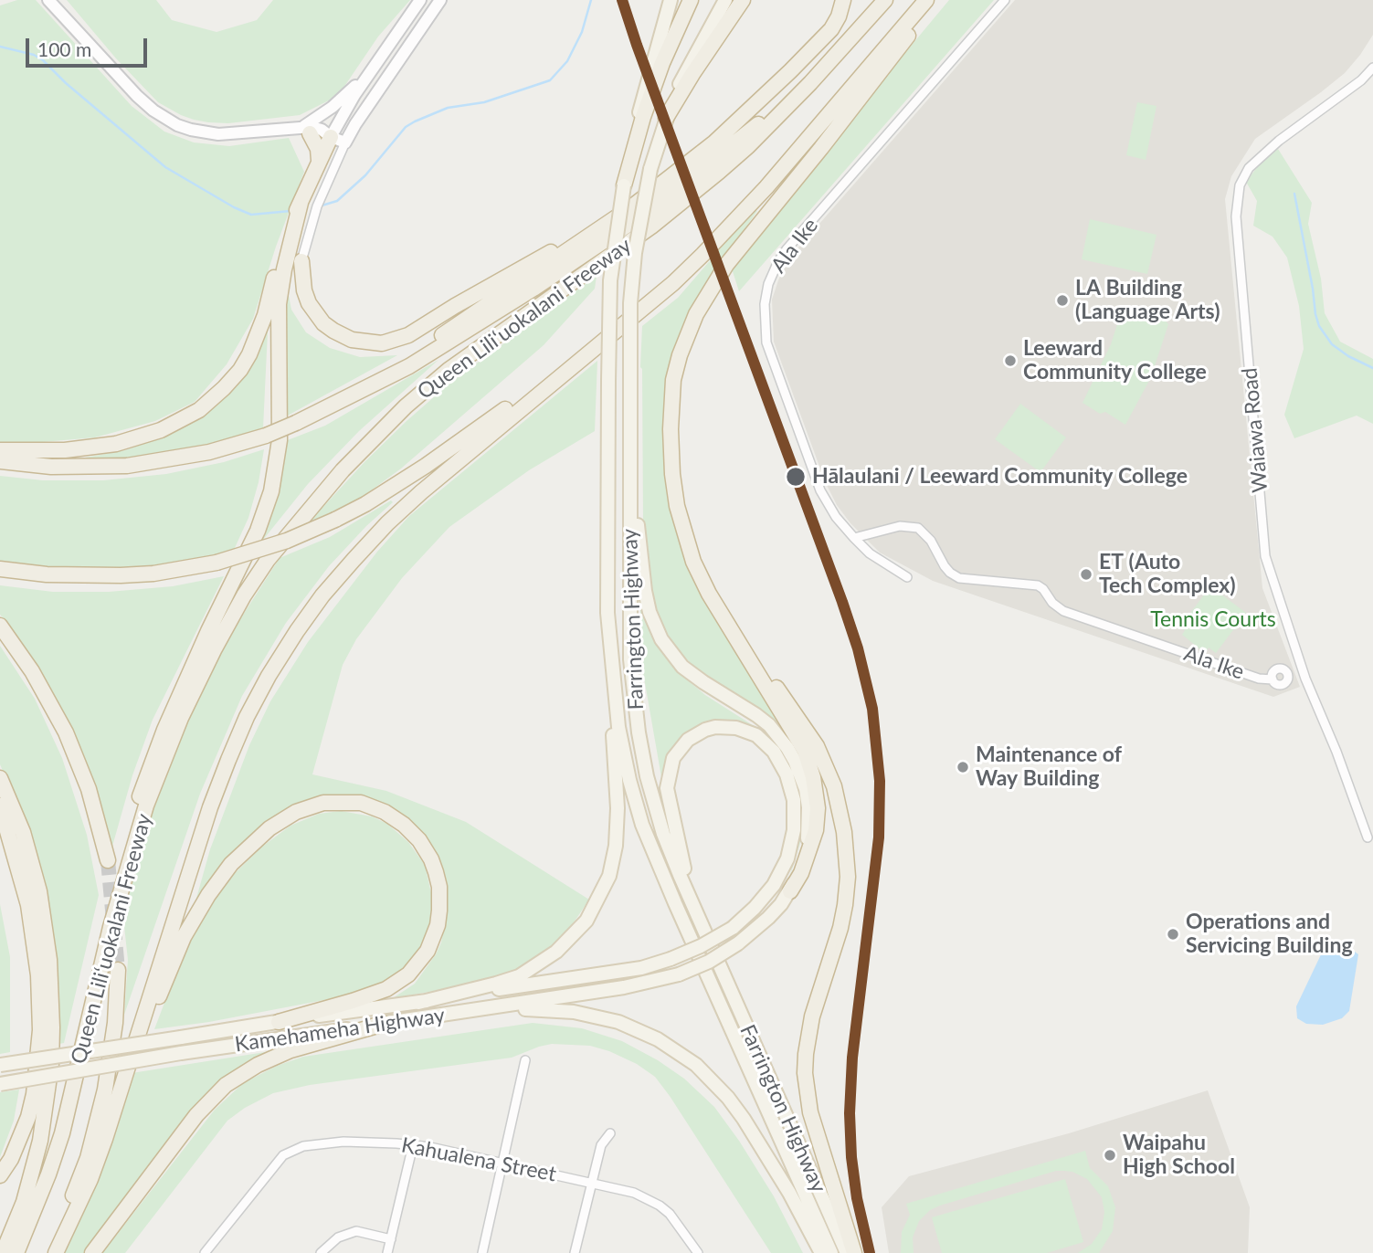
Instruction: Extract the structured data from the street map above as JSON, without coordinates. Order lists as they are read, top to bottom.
{
  "streets": {
    "highway": ["Queen Liliʻuokalani Freeway"],
    "main road": ["Farrington Highway", "Kamehameha Highway"],
    "street": ["Ala Ike", "Waiawa Road", "Kahualena Street"]
  },
  "crossings": [
    ["Farrington Highway", "Kamehameha Highway"]
  ],
  "parks": ["Tennis Courts"],
  "places": [
    "LA Building (Language Arts)",
    "Leeward Community College",
    "Hālaulani / Leeward Community College",
    "ET (Auto Tech Complex)",
    "Maintenance of Way Building",
    "Operations and Servicing Building",
    "Waipahu High School"
  ],
  "scale_bar": "100 m"
}
